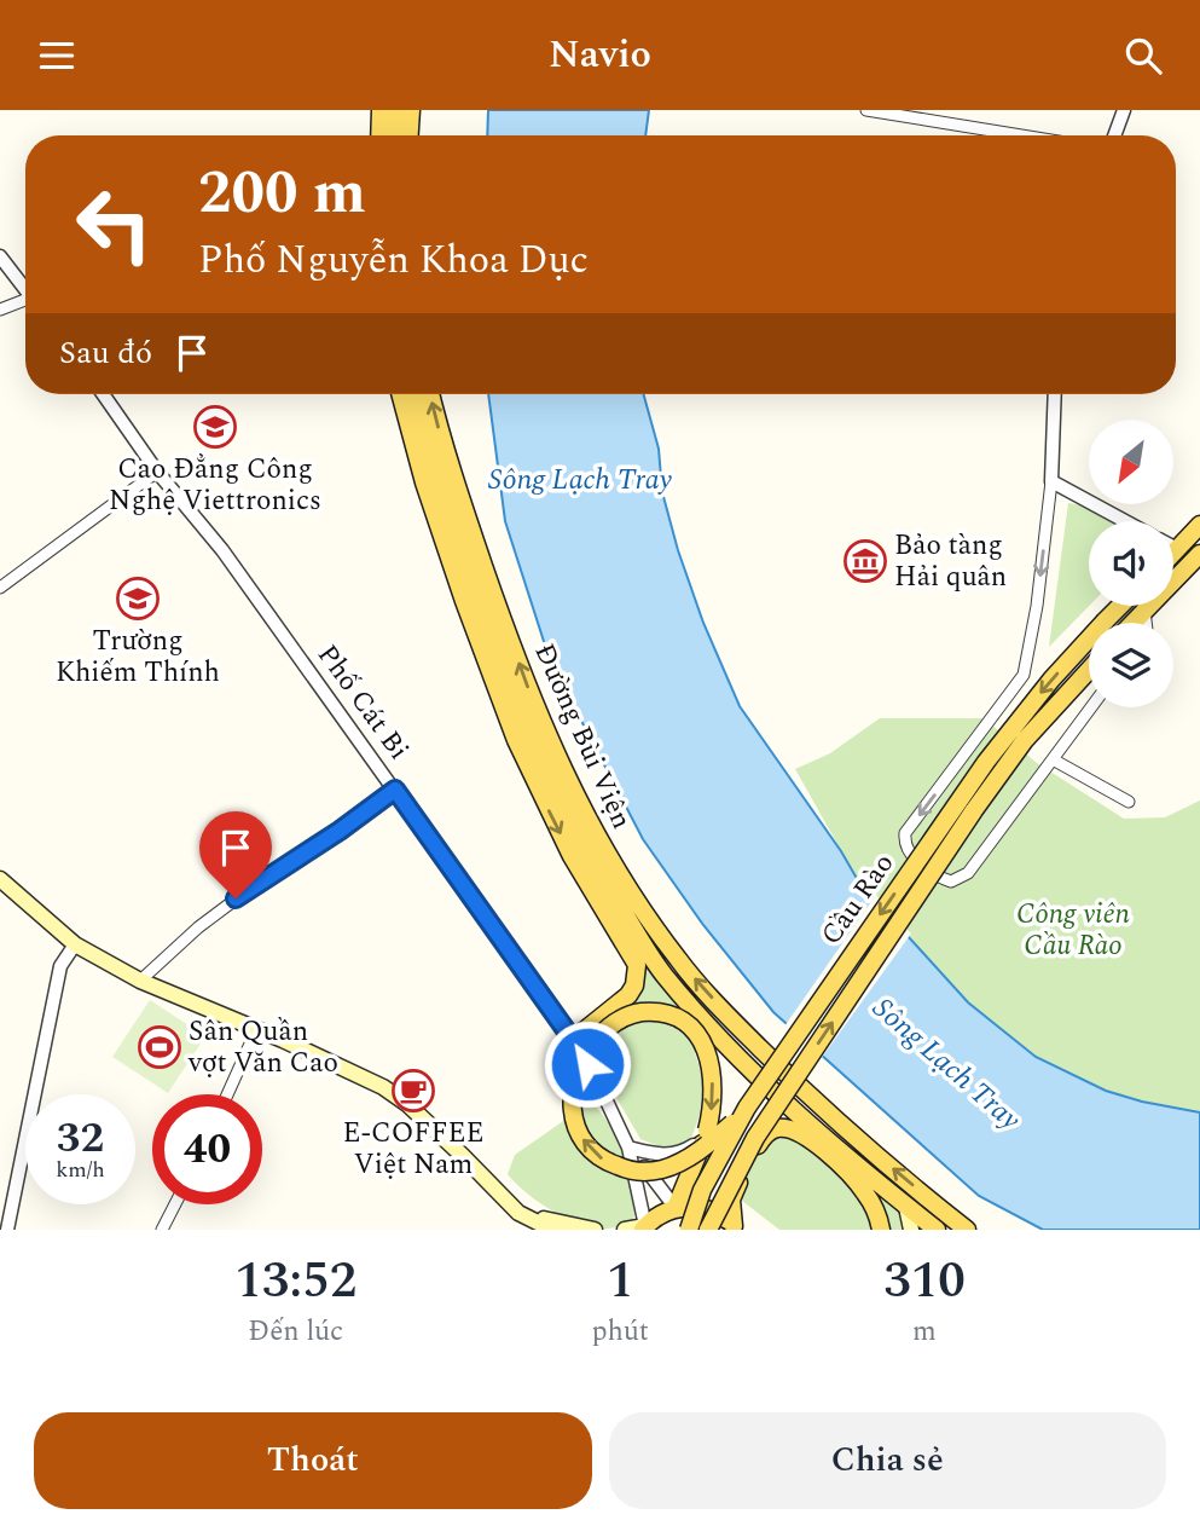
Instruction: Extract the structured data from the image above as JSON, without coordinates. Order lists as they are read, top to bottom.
{
  "streets": {
    "main road": ["Đường Bùi Viện", "Cầu Rào"],
    "street": ["Phố Cát Bi"]
  },
  "crossings": [
    ["Phố Cát Bi", "Đường Bùi Viện"]
  ],
  "water": ["Sông Lạch Tray"],
  "parks": ["Công viên Cầu Rào"],
  "places": {
    "school or university": ["Cao Đẳng Công Nghệ Viettronics", "Trường Khiếm Thính"],
    "museum": ["Bảo tàng Hải quân"],
    "sports": ["Sân Quần vợt Văn Cao"],
    "cafe": ["E-COFFEE Việt Nam"]
  },
  "north": "bottom left",
  "page": {
    "header": "Navio",
    "turn": ["200 m", "Phố Nguyễn Khoa Dục"],
    "then": "Sau đó",
    "speed": "32 km/h",
    "limit": "40",
    "eta": [
      "13:52",
      "Đến lúc",
      "1",
      "phút",
      "310",
      "m"
    ],
    "buttons": ["Thoát", "Chia sẻ"]
  }
}
